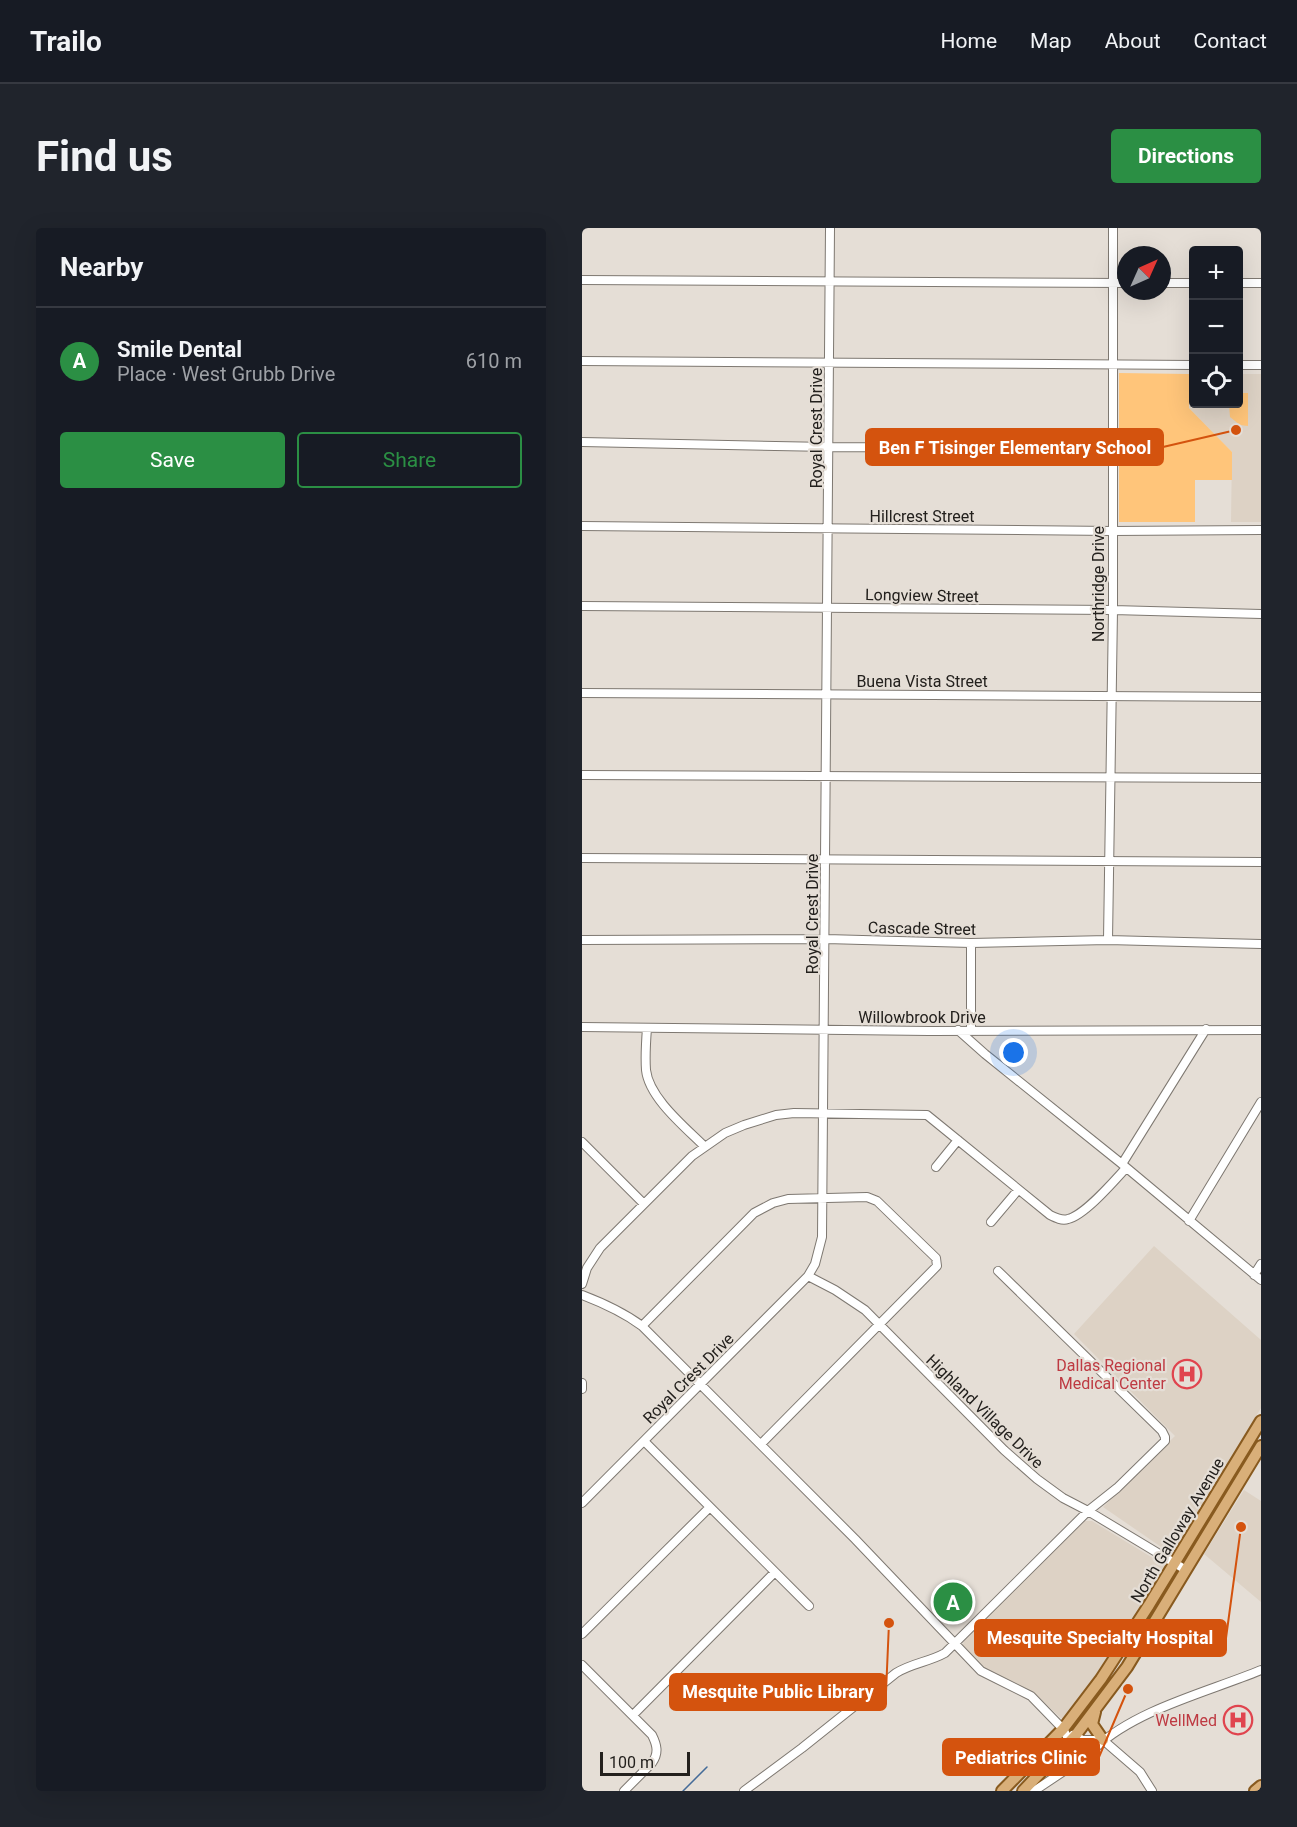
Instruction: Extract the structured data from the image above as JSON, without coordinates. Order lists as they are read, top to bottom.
{
  "streets": {
    "main road": ["North Galloway Avenue"],
    "street": [
      "Royal Crest Drive",
      "Hillcrest Street",
      "Northridge Drive",
      "Longview Street",
      "Buena Vista Street",
      "Cascade Street",
      "Willowbrook Drive",
      "Highland Village Drive"
    ]
  },
  "crossings": [
    ["Royal Crest Drive", "Hillcrest Street"],
    ["Royal Crest Drive", "Longview Street"],
    ["Royal Crest Drive", "Buena Vista Street"],
    ["Royal Crest Drive", "Cascade Street"],
    ["Royal Crest Drive", "Willowbrook Drive"],
    ["Royal Crest Drive", "Highland Village Drive"],
    ["Hillcrest Street", "Northridge Drive"],
    ["Northridge Drive", "Longview Street"],
    ["Northridge Drive", "Buena Vista Street"],
    ["Northridge Drive", "Cascade Street"],
    ["Highland Village Drive", "North Galloway Avenue"]
  ],
  "places": {
    "other": [
      "Ben F Tisinger Elementary School",
      "Mesquite Specialty Hospital",
      "Mesquite Public Library",
      "Pediatrics Clinic"
    ],
    "hospital": ["Dallas Regional Medical Center", "WellMed"]
  },
  "scale_bar": "100 m",
  "north": "top right",
  "page": {
    "header": "Trailo",
    "nav": [
      "Home",
      "Map",
      "About",
      "Contact"
    ],
    "buttons": [
      "Directions",
      ["Save", "Share"]
    ],
    "title": "Find us",
    "heading": "Nearby",
    "map_buttons": ["+", "−"],
    "list": [
      {
        "mark": "A",
        "name": "Smile Dental",
        "note": "Place · West Grubb Drive",
        "value": "610 m"
      }
    ],
    "pins": "A",
    "scale": "100 m"
  }
}
